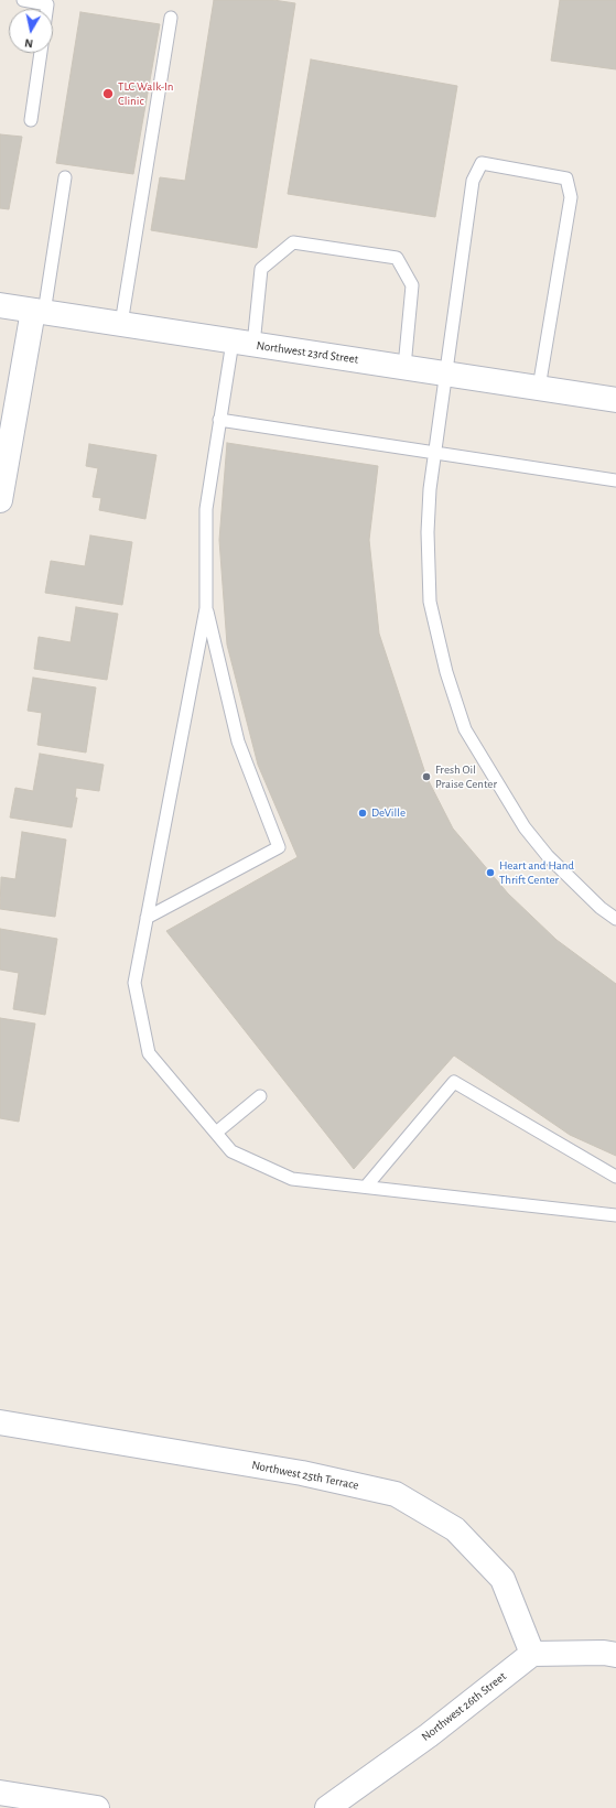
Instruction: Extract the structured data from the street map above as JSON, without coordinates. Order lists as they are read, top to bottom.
{
  "streets": {
    "street": ["Northwest 23rd Street", "Northwest 25th Terrace", "Northwest 26th Street"]
  },
  "crossings": [
    ["Northwest 25th Terrace", "Northwest 26th Street"]
  ],
  "places": [
    "TLC Walk-In Clinic",
    "Fresh Oil Praise Center",
    "DeVille",
    "Heart and Hand Thrift Center"
  ],
  "north": "bottom"
}
